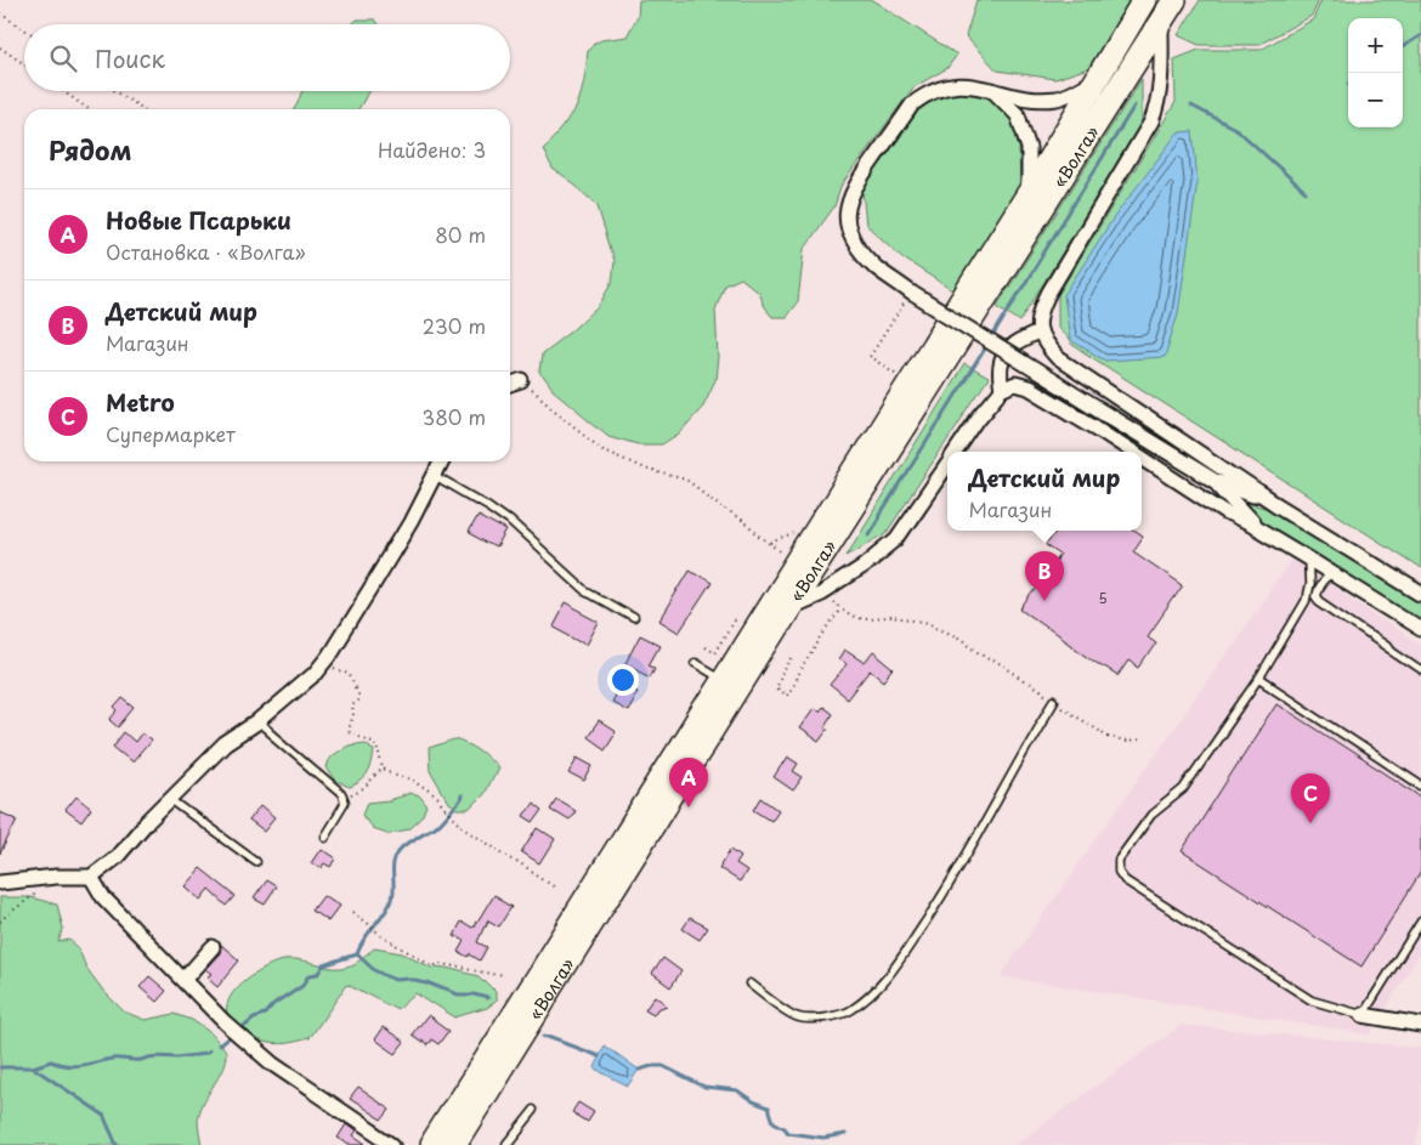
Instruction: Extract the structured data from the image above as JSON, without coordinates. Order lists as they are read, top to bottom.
{
  "streets": {
    "highway": ["«Волга»"]
  },
  "house_numbers": ["5"],
  "page": {
    "map_buttons": ["+", "−"],
    "search": "Поиск",
    "heading": ["Рядом", "Найдено: 3"],
    "list": [
      {
        "mark": "A",
        "name": "Новые Псарьки",
        "note": "Остановка · «Волга»",
        "value": "80 m"
      },
      {
        "mark": "B",
        "name": "Детский мир",
        "note": "Магазин",
        "value": "230 m"
      },
      {
        "mark": "C",
        "name": "Metro",
        "note": "Супермаркет",
        "value": "380 m"
      }
    ],
    "popup": ["Детский мир", "Магазин"],
    "pins": ["B", "A", "C"]
  }
}
